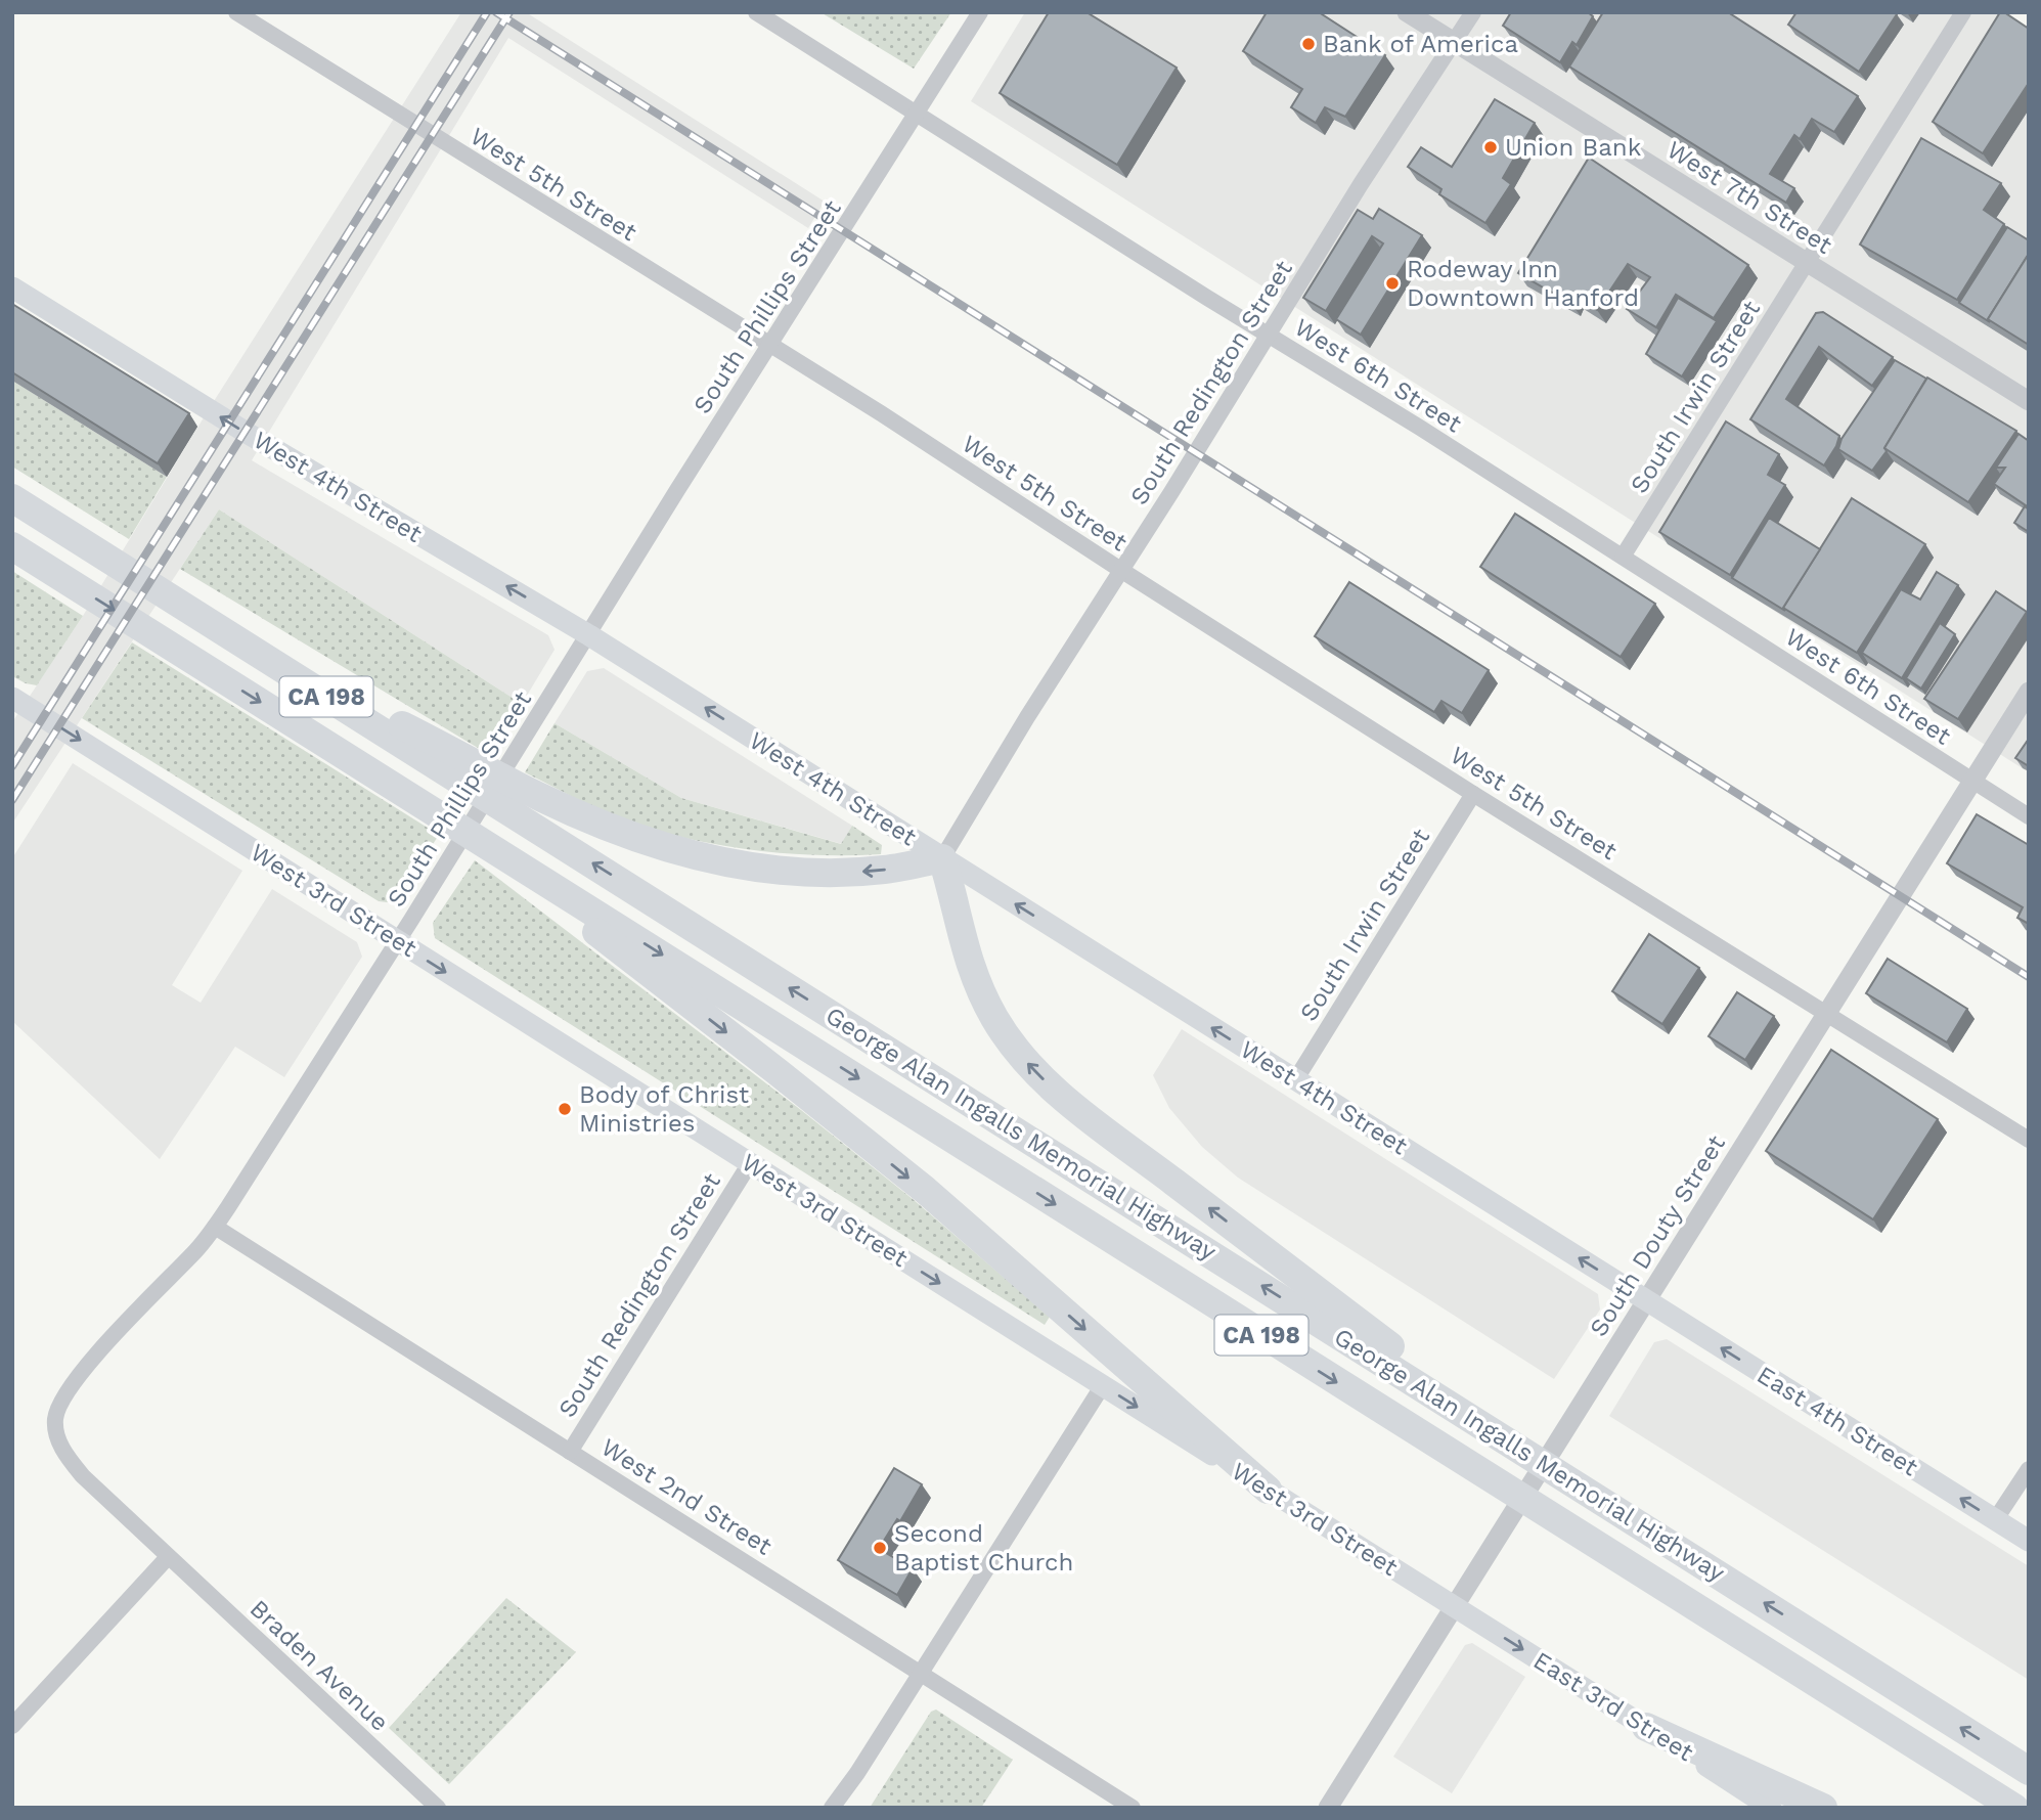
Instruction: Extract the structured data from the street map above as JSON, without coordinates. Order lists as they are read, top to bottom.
{
  "streets": {
    "highway": ["CA 198", "George Alan Ingalls Memorial Highway"],
    "main road": [
      "West 4th Street",
      "West 3rd Street",
      "East 4th Street",
      "East 3rd Street"
    ],
    "street": [
      "West 5th Street",
      "West 7th Street",
      "South Phillips Street",
      "West 6th Street",
      "South Redington Street",
      "South Irwin Street",
      "South Douty Street",
      "West 2nd Street",
      "Braden Avenue"
    ]
  },
  "crossings": [
    ["West 5th Street", "South Phillips Street"],
    ["West 5th Street", "South Redington Street"],
    ["West 5th Street", "South Irwin Street"],
    ["West 5th Street", "South Douty Street"],
    ["West 7th Street", "South Redington Street"],
    ["West 7th Street", "South Irwin Street"],
    ["South Phillips Street", "West 6th Street"],
    ["South Phillips Street", "West 4th Street"],
    ["South Phillips Street", "West 3rd Street"],
    ["South Phillips Street", "West 2nd Street"],
    ["South Phillips Street", "Braden Avenue"],
    ["West 6th Street", "South Redington Street"],
    ["West 6th Street", "South Irwin Street"],
    ["West 6th Street", "South Douty Street"],
    ["South Redington Street", "West 4th Street"],
    ["South Redington Street", "West 3rd Street"],
    ["South Redington Street", "West 2nd Street"],
    ["South Irwin Street", "West 4th Street"],
    ["West 4th Street", "South Douty Street"],
    ["West 4th Street", "East 4th Street"],
    ["CA 198", "George Alan Ingalls Memorial Highway"],
    ["West 3rd Street", "South Douty Street"],
    ["West 3rd Street", "East 3rd Street"],
    ["South Douty Street", "East 4th Street"],
    ["South Douty Street", "East 3rd Street"]
  ],
  "one_way": [
    "West 4th Street",
    "West 3rd Street",
    "East 4th Street",
    "East 3rd Street"
  ],
  "places": [
    "Bank of America",
    "Union Bank",
    "Rodeway Inn Downtown Hanford",
    "Body of Christ Ministries",
    "Second Baptist Church"
  ]
}
